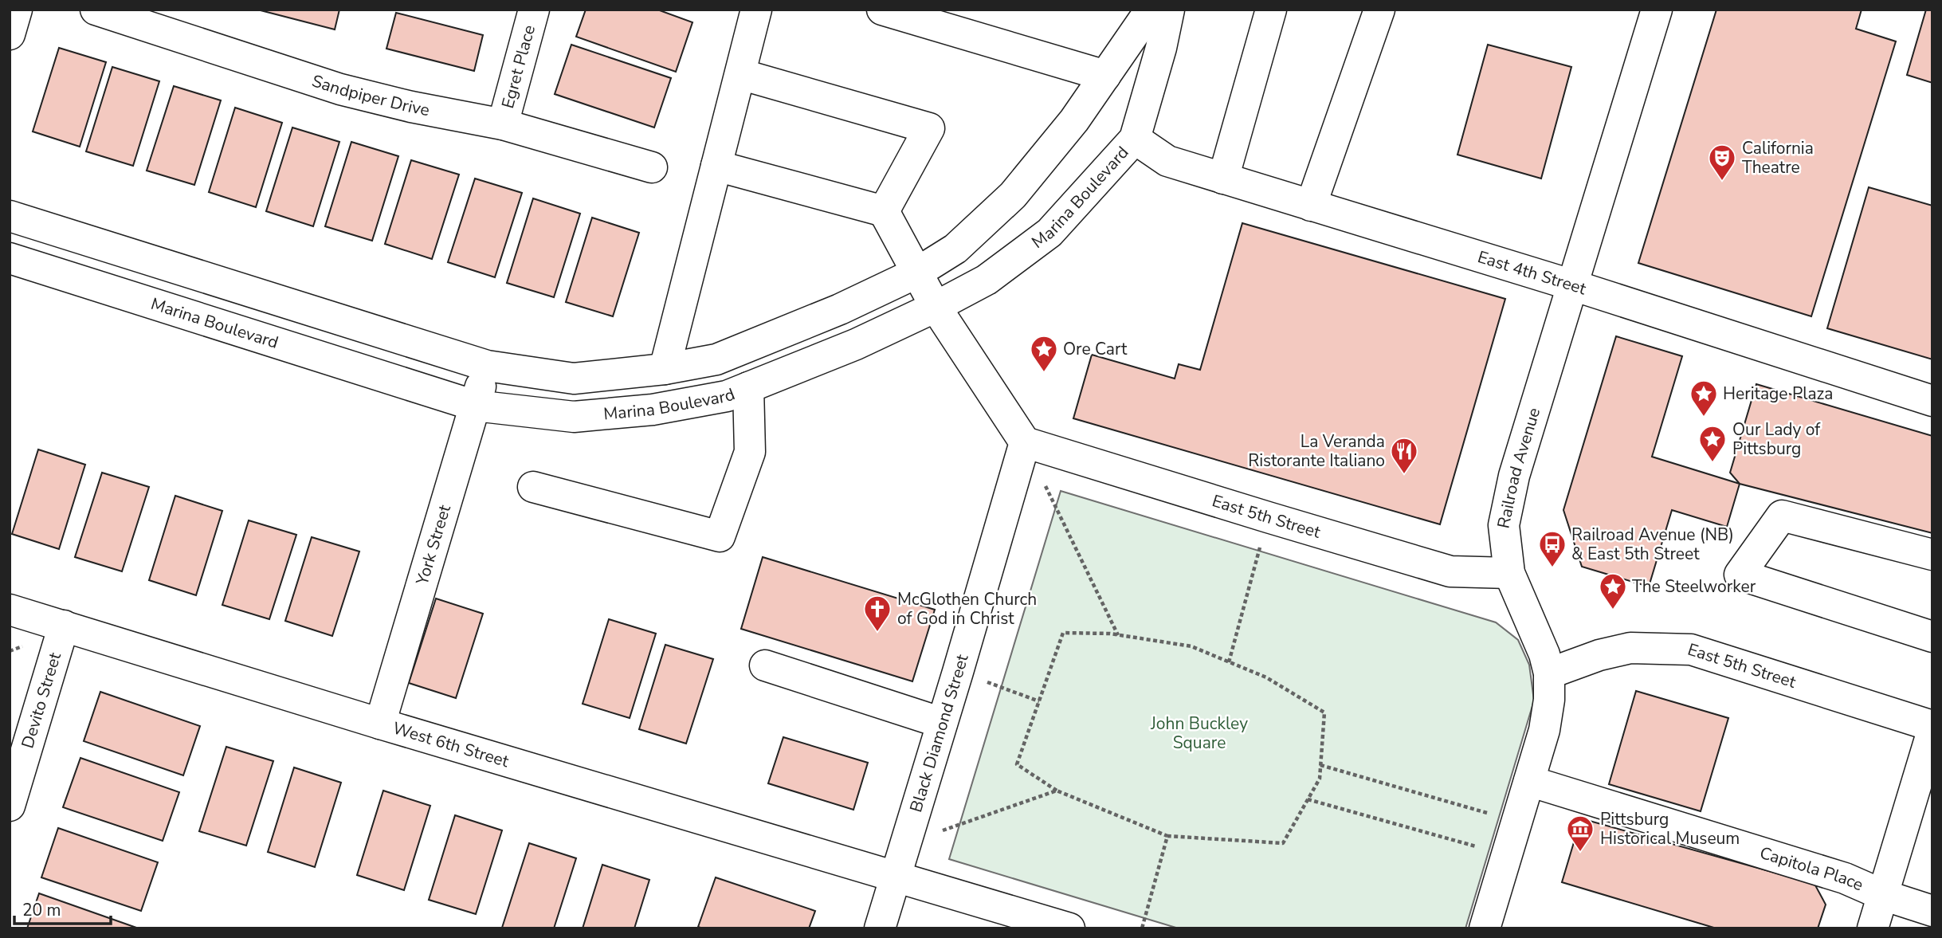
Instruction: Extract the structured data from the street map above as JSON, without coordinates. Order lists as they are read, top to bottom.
{
  "streets": {
    "street": [
      "Egret Place",
      "Sandpiper Drive",
      "Marina Boulevard",
      "East 4th Street",
      "Railroad Avenue",
      "East 5th Street",
      "York Street",
      "Devito Street",
      "Black Diamond Street",
      "West 6th Street",
      "Capitola Place"
    ]
  },
  "crossings": [
    ["Egret Place", "Sandpiper Drive"],
    ["Marina Boulevard", "East 4th Street"],
    ["Marina Boulevard", "York Street"],
    ["East 4th Street", "Railroad Avenue"],
    ["Railroad Avenue", "East 5th Street"],
    ["Railroad Avenue", "Capitola Place"],
    ["East 5th Street", "Black Diamond Street"],
    ["York Street", "West 6th Street"],
    ["Devito Street", "West 6th Street"],
    ["Black Diamond Street", "West 6th Street"]
  ],
  "parks": ["John Buckley Square"],
  "places": {
    "theatre": ["California Theatre"],
    "place": [
      "Ore Cart",
      "Heritage Plaza",
      "Our Lady of Pittsburg",
      "The Steelworker"
    ],
    "restaurant": ["La Veranda Ristorante Italiano"],
    "bus stop": ["Railroad Avenue (NB) & East 5th Street"],
    "church": ["McGlothen Church of God in Christ"],
    "museum": ["Pittsburg Historical Museum"]
  },
  "scale_bar": "20 m"
}
